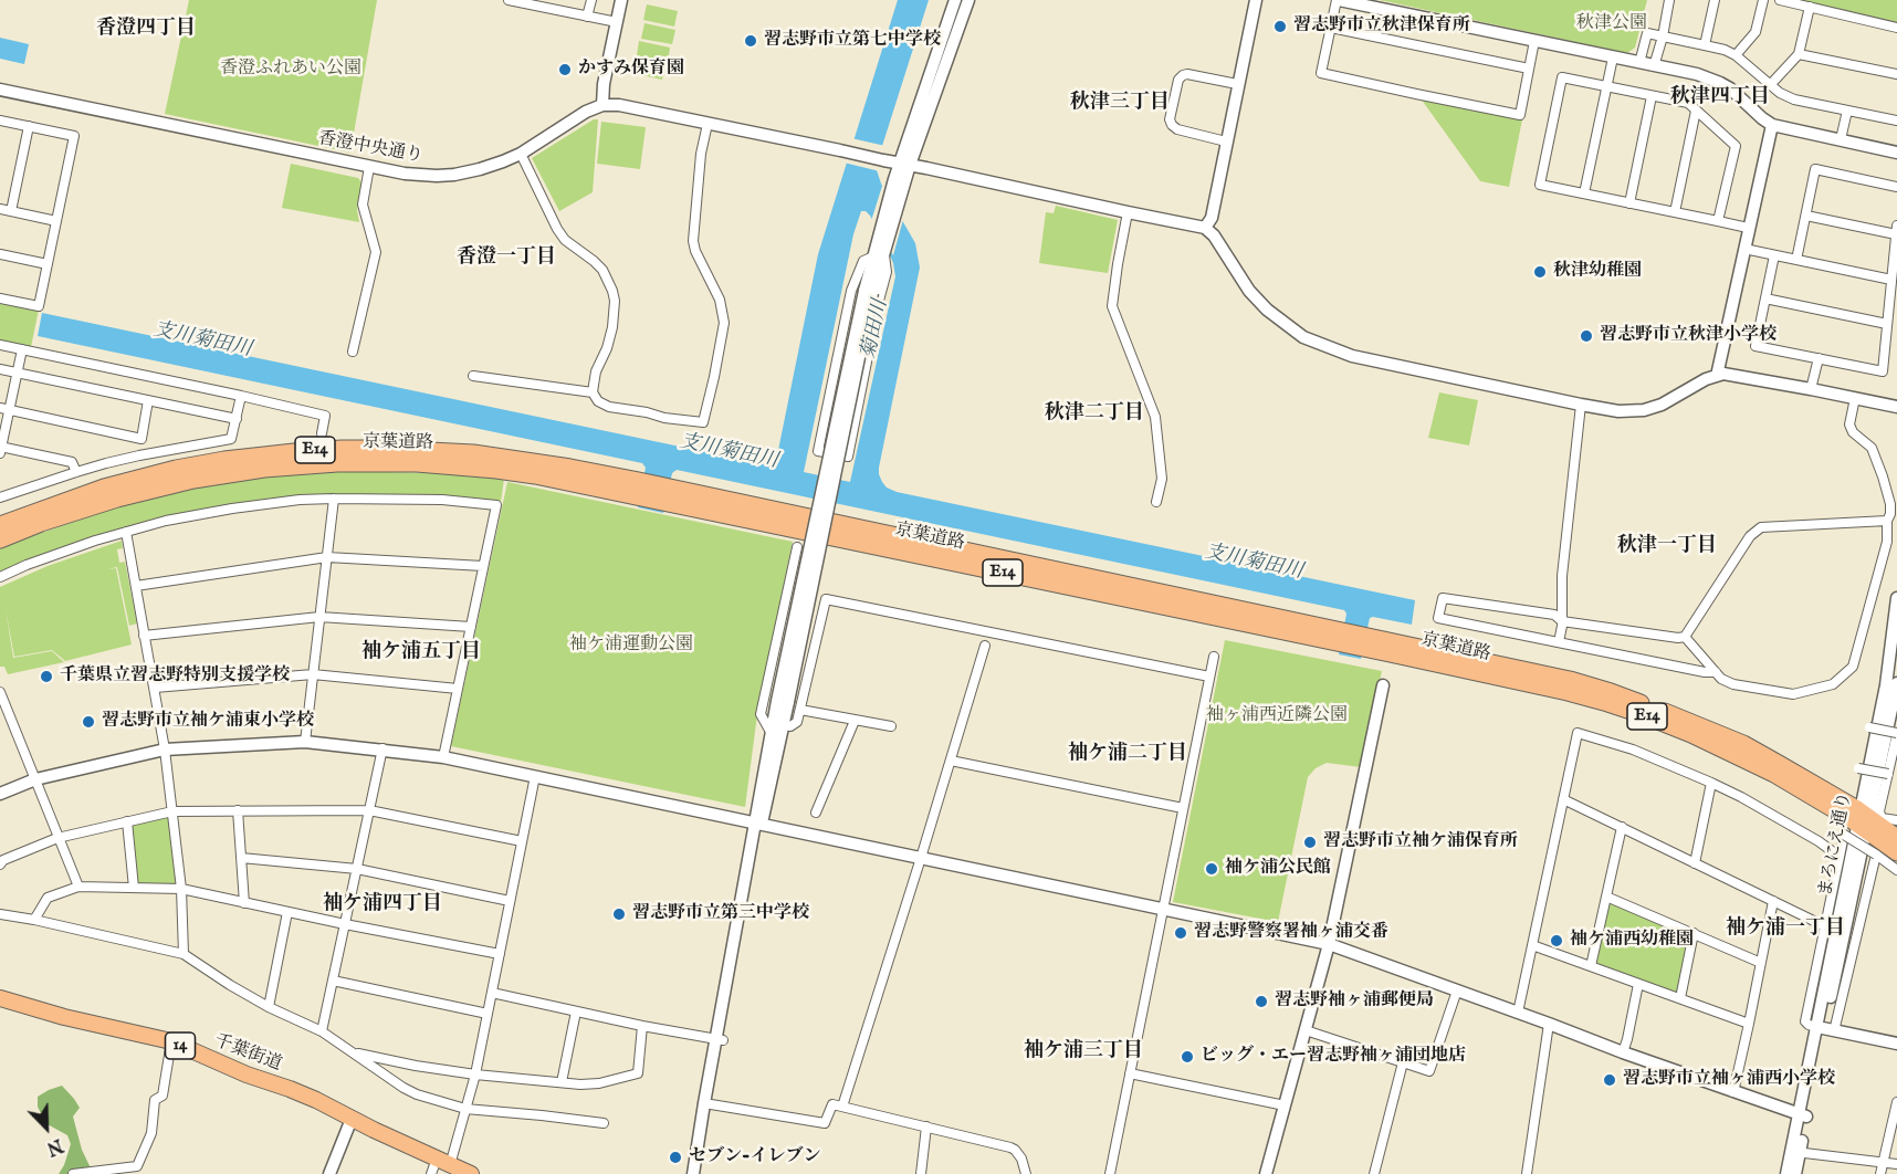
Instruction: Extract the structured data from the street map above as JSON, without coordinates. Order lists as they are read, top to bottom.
{
  "streets": {
    "highway": [
      "京葉道路",
      "E14",
      "14",
      "千葉街道"
    ],
    "street": ["香澄中央通り", "まろにえ通り"]
  },
  "crossings": [
    ["京葉道路", "まろにえ通り"]
  ],
  "districts": [
    "香澄四丁目",
    "秋津四丁目",
    "秋津三丁目",
    "香澄一丁目",
    "秋津二丁目",
    "秋津一丁目",
    "袖ケ浦五丁目",
    "袖ケ浦二丁目",
    "袖ケ浦四丁目",
    "袖ケ浦一丁目",
    "袖ケ浦三丁目"
  ],
  "water": ["菊田川", "支川菊田川"],
  "parks": [
    "秋津公園",
    "香澄ふれあい公園",
    "袖ケ浦運動公園",
    "袖ヶ浦西近隣公園"
  ],
  "places": [
    "習志野市立秋津保育所",
    "習志野市立第七中学校",
    "かすみ保育園",
    "秋津幼稚園",
    "習志野市立秋津小学校",
    "千葉県立習志野特別支援学校",
    "習志野市立袖ケ浦東小学校",
    "習志野市立袖ケ浦保育所",
    "袖ケ浦公民館",
    "習志野市立第三中学校",
    "習志野警察署袖ヶ浦交番",
    "袖ケ浦西幼稚園",
    "習志野袖ヶ浦郵便局",
    "ビッグ・エー習志野袖ヶ浦団地店",
    "習志野市立袖ヶ浦西小学校",
    "セブン-イレブン"
  ],
  "north": "bottom right"
}
